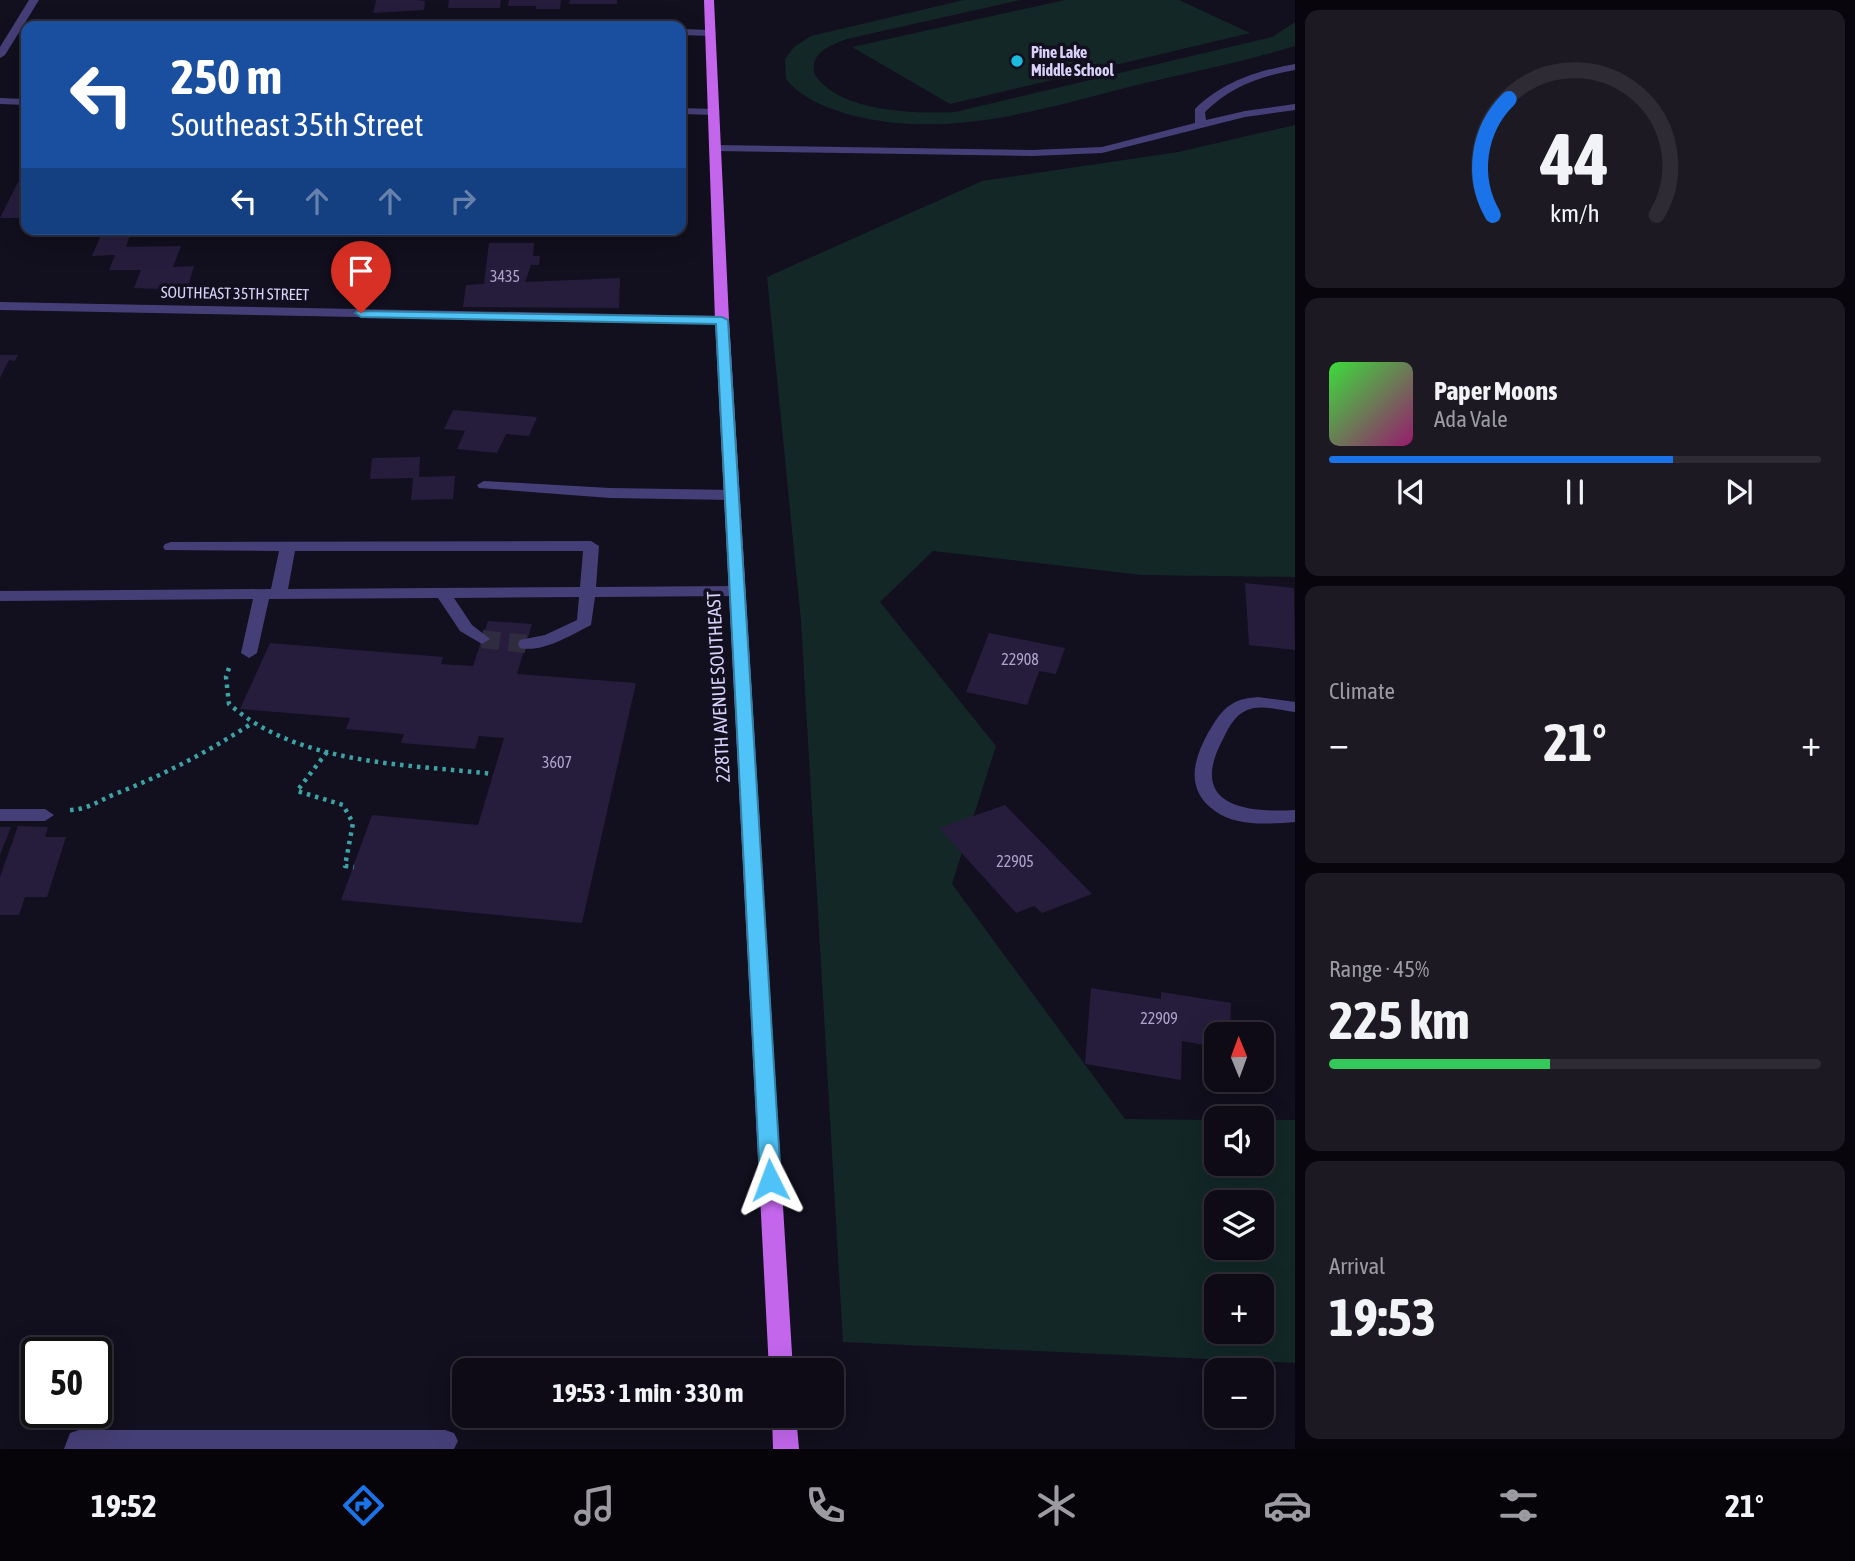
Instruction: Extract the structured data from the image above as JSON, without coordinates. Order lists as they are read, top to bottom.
{
  "streets": {
    "main road": ["228TH AVENUE SOUTHEAST"],
    "street": ["SOUTHEAST 35TH STREET"]
  },
  "crossings": [
    ["SOUTHEAST 35TH STREET", "228TH AVENUE SOUTHEAST"]
  ],
  "places": ["Pine Lake Middle School"],
  "house_numbers": [
    "3435",
    "22908",
    "3607",
    "22905",
    "22909"
  ],
  "north": "top",
  "page": {
    "turn": ["250 m", "Southeast 35th Street"],
    "song": ["Paper Moons", "Ada Vale"],
    "tile": [
      "Climate",
      ["Range · 45%", "225 km"],
      ["Arrival", "19:53"]
    ],
    "heat": ["−", "21°", "+"],
    "map_buttons": ["+", "−"],
    "limit": "50",
    "trip": "19:53 · 1 min · 330 m",
    "tabs": ["19:52", "21°"],
    "gauge": ["44", "km/h"]
  }
}
